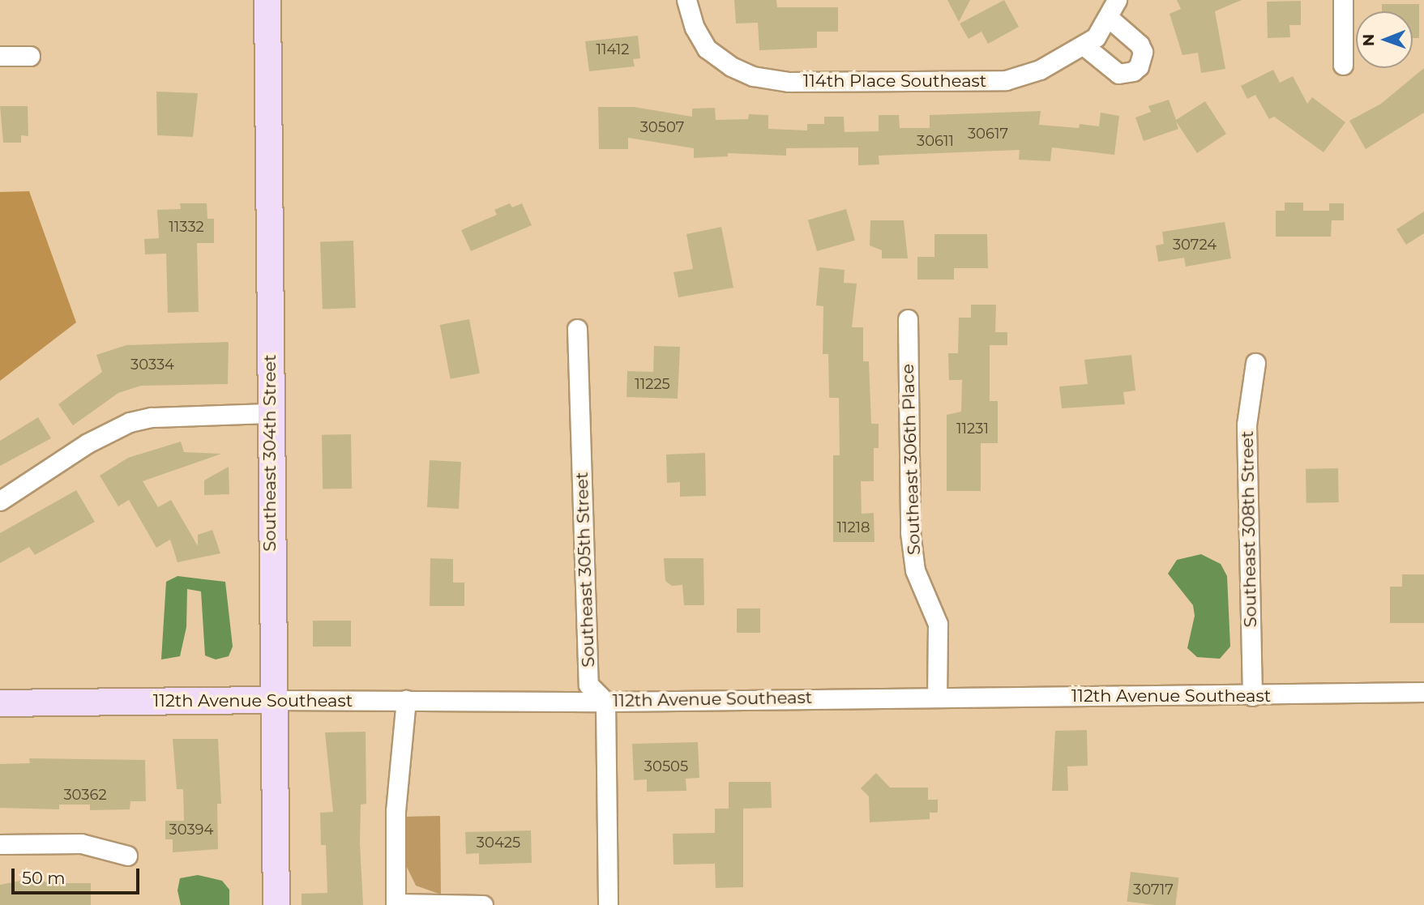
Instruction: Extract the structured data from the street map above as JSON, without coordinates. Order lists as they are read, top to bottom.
{
  "streets": {
    "street": [
      "114th Place Southeast",
      "Southeast 304th Street",
      "Southeast 306th Place",
      "Southeast 308th Street",
      "Southeast 305th Street",
      "112th Avenue Southeast"
    ]
  },
  "crossings": [
    ["Southeast 304th Street", "112th Avenue Southeast"],
    ["Southeast 306th Place", "112th Avenue Southeast"],
    ["Southeast 308th Street", "112th Avenue Southeast"],
    ["Southeast 305th Street", "112th Avenue Southeast"]
  ],
  "house_numbers": [
    "11412",
    "30507",
    "30617",
    "30611",
    "11332",
    "30724",
    "30334",
    "11225",
    "11231",
    "11218",
    "30505",
    "30362",
    "30394",
    "30425",
    "30717"
  ],
  "scale_bar": "50 m",
  "north": "left"
}
